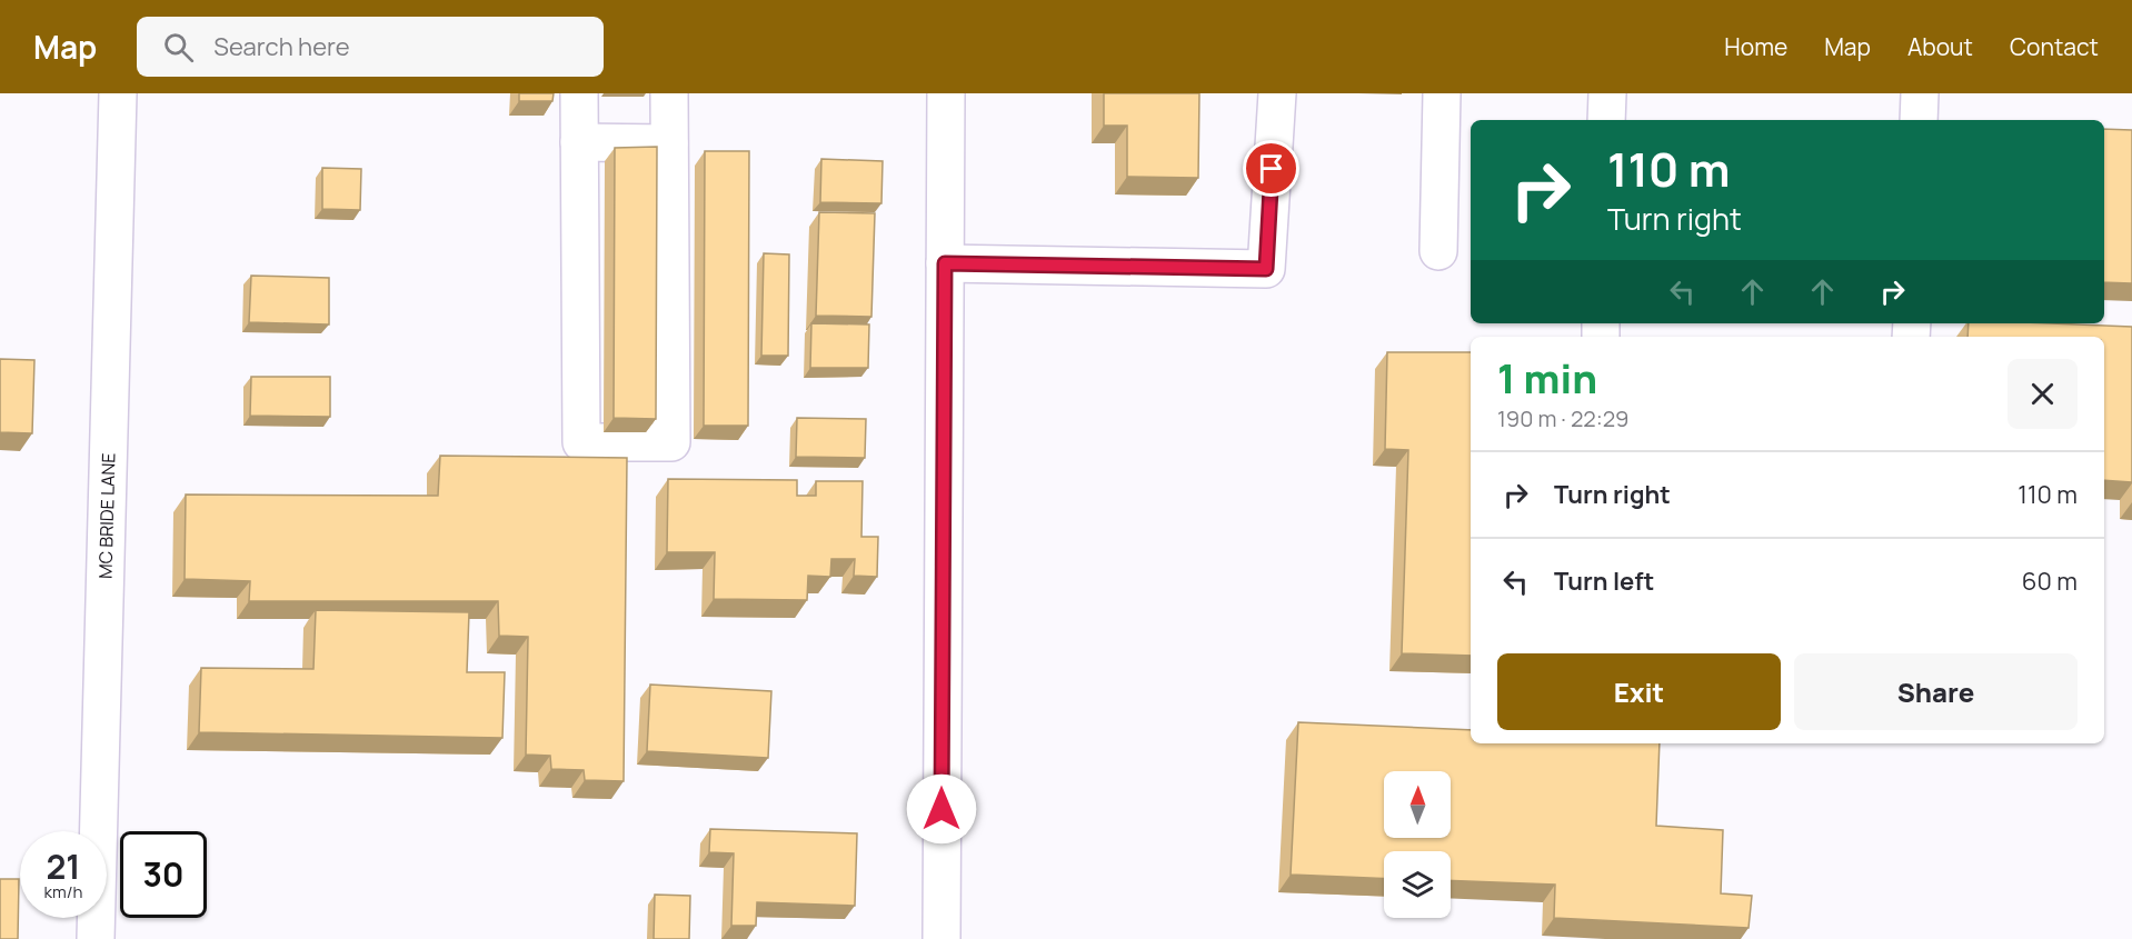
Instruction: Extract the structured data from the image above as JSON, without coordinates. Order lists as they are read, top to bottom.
{
  "streets": {
    "street": ["MC BRIDE LANE"]
  },
  "north": "top",
  "page": {
    "header": "Map",
    "search": "Search here",
    "nav": [
      "Home",
      "Map",
      "About",
      "Contact"
    ],
    "turn": ["110 m", "Turn right"],
    "heading": ["1 min", "190 m · 22:29"],
    "list": [
      {
        "name": "Turn right",
        "value": "110 m"
      },
      {
        "name": "Turn left",
        "value": "60 m"
      }
    ],
    "buttons": ["Exit", "Share"],
    "speed": "21 km/h",
    "limit": "30"
  }
}
